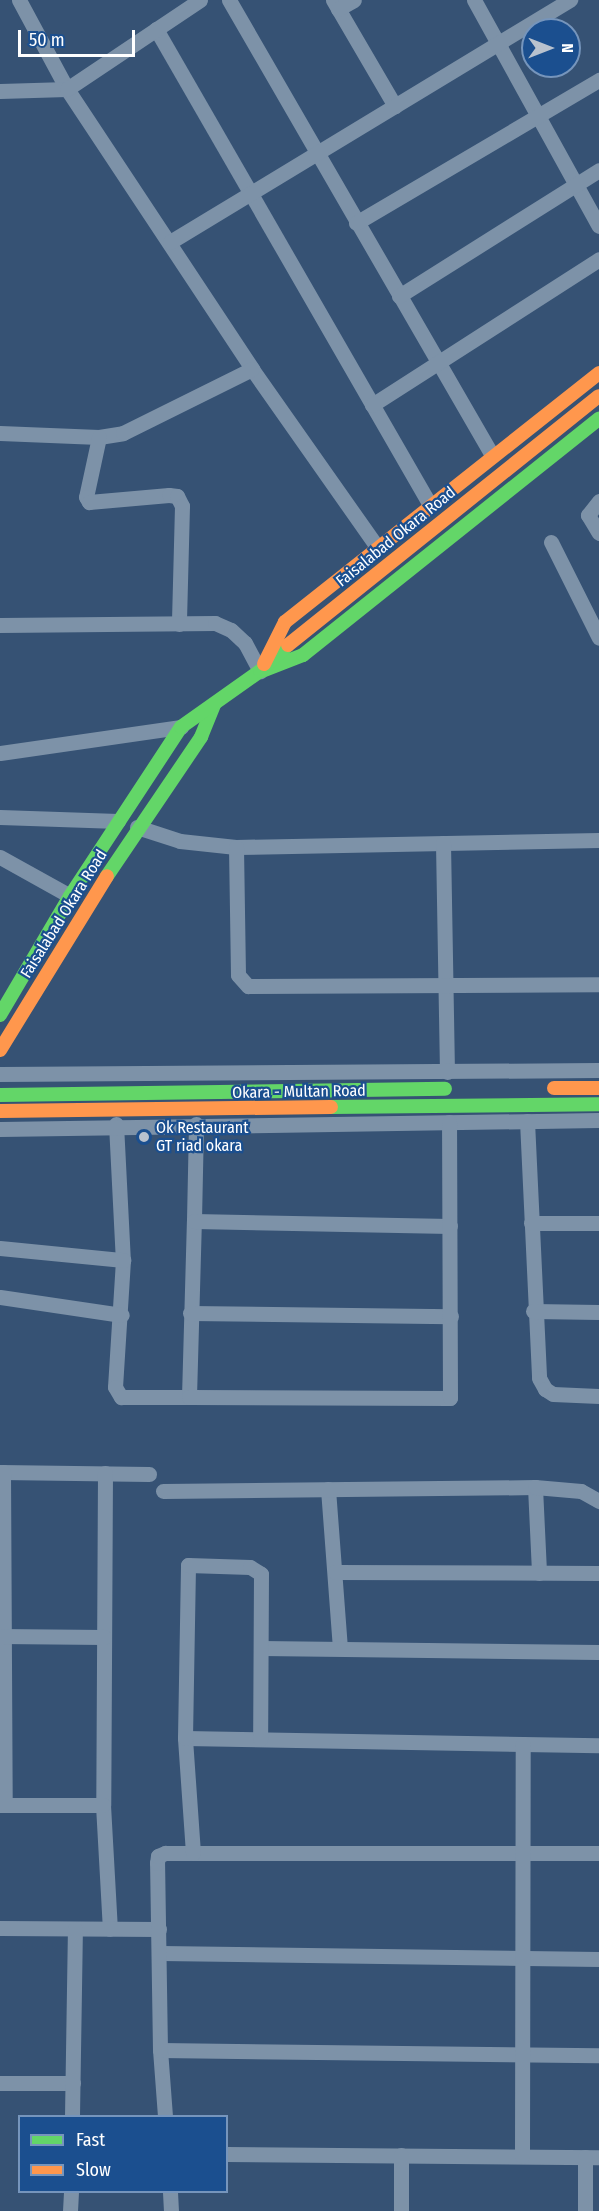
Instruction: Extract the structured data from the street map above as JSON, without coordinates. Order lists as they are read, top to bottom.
{
  "streets": {
    "main road": ["Faisalabad Okara Road", "Okara - Multan Road"]
  },
  "places": ["Ok Restaurant GT riad okara"],
  "legend": ["Fast", "Slow"],
  "scale_bar": "50 m",
  "north": "right"
}
